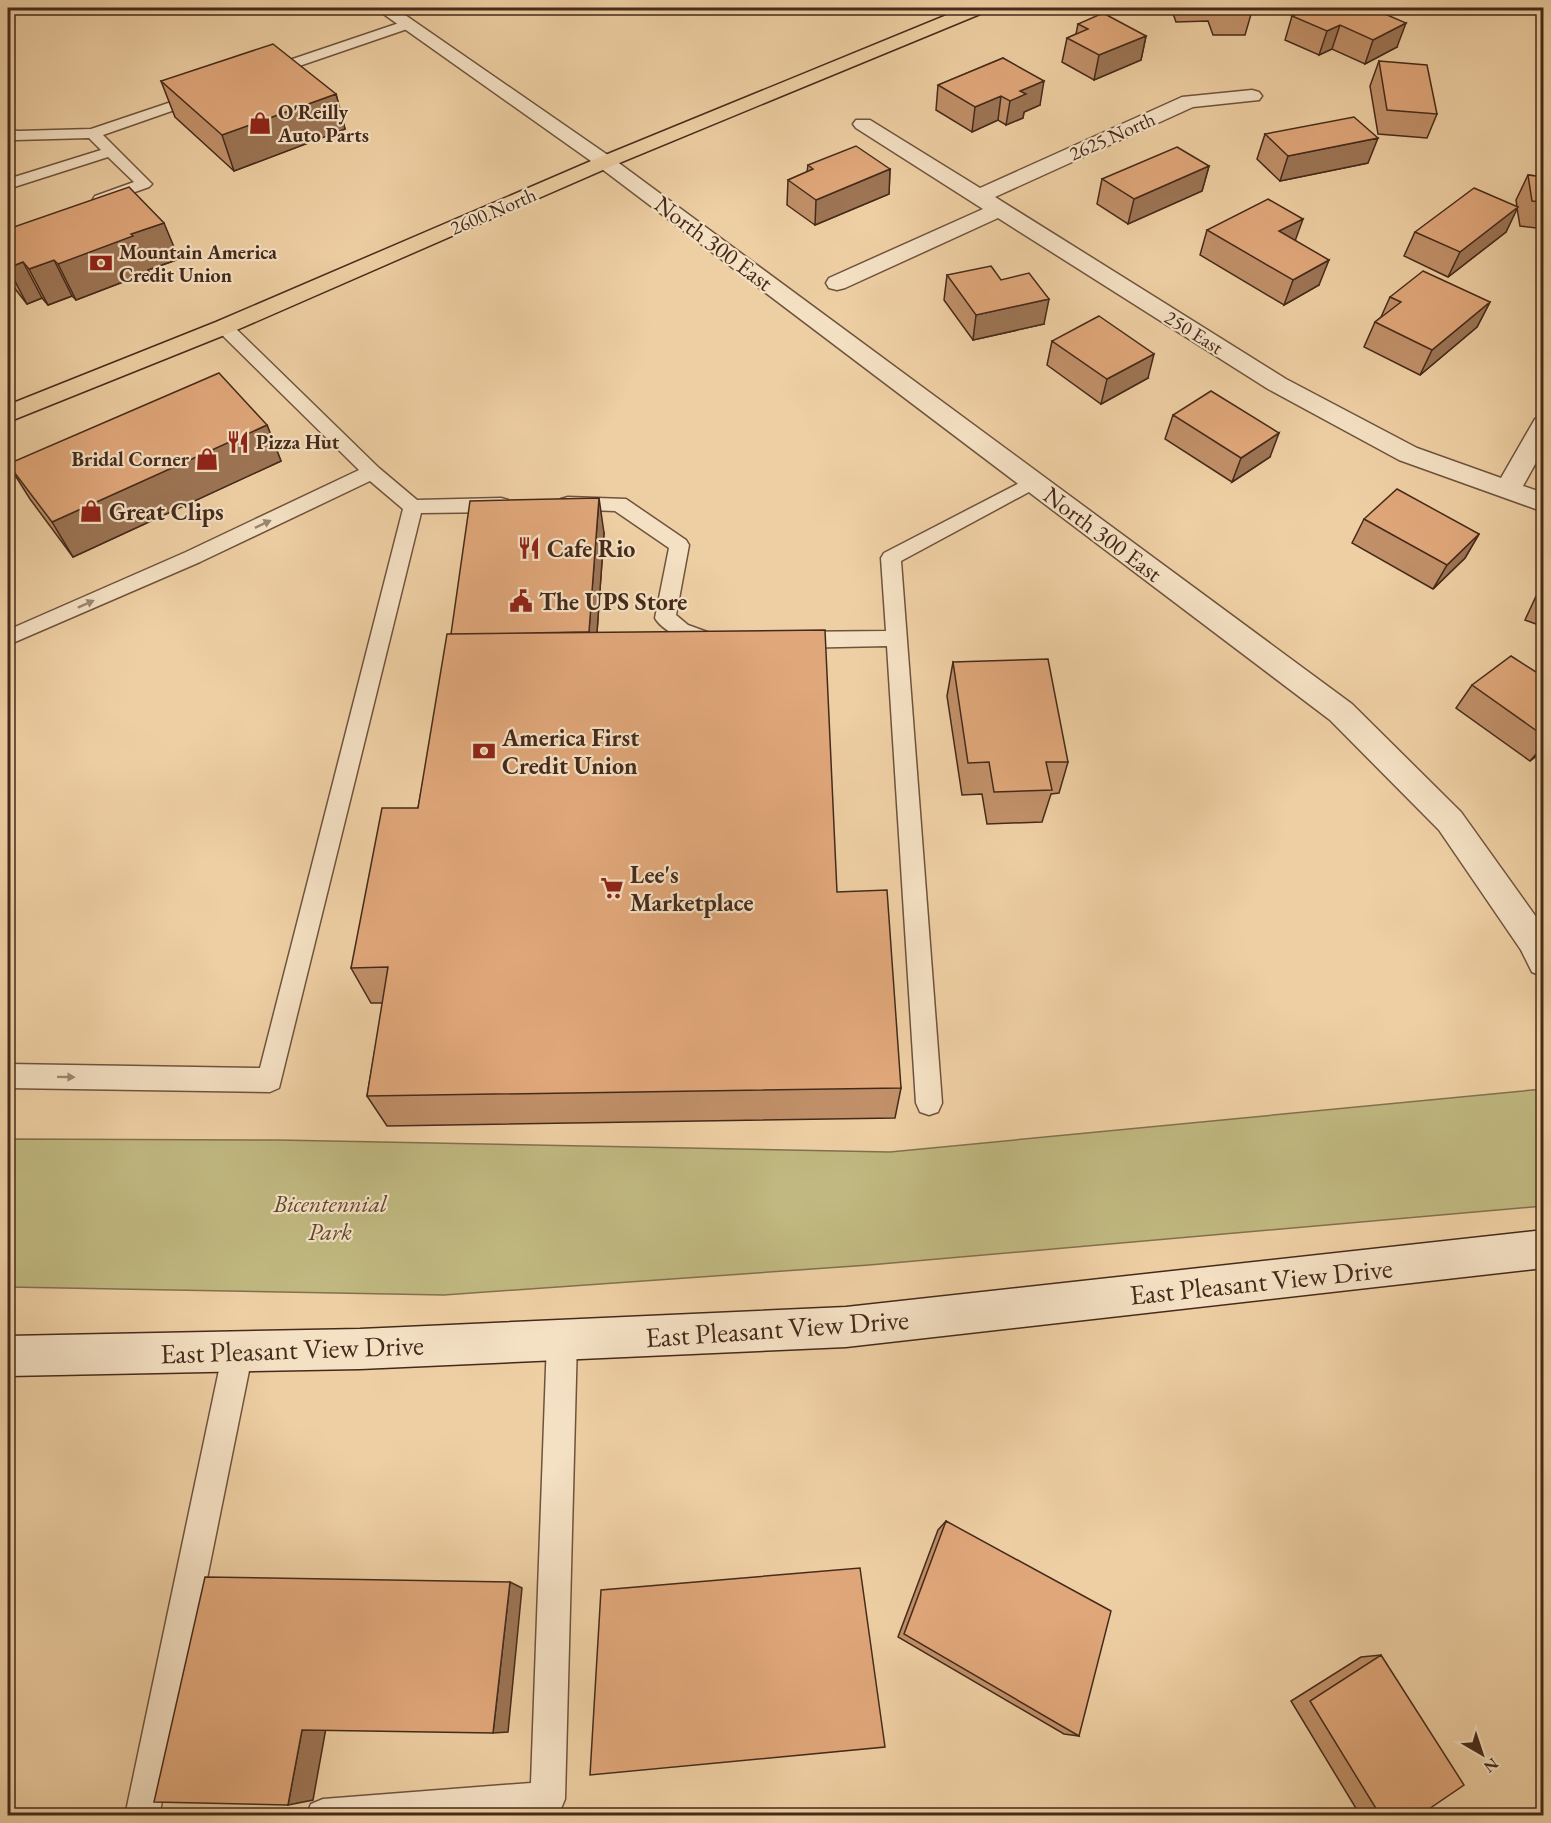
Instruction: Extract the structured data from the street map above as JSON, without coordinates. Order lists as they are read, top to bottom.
{
  "streets": {
    "main road": ["2600 North"],
    "street": [
      "2625 North",
      "North 300 East",
      "250 East",
      "East Pleasant View Drive"
    ]
  },
  "crossings": [
    ["2625 North", "250 East"],
    ["2600 North", "North 300 East"]
  ],
  "parks": ["Bicentennial Park"],
  "places": {
    "shop": ["O'Reilly Auto Parts", "Bridal Corner", "Great Clips"],
    "bank": ["Mountain America Credit Union", "America First Credit Union"],
    "restaurant": ["Pizza Hut", "Cafe Rio"],
    "public building": ["The UPS Store"],
    "supermarket": ["Lee's Marketplace"]
  },
  "north": "bottom right"
}
